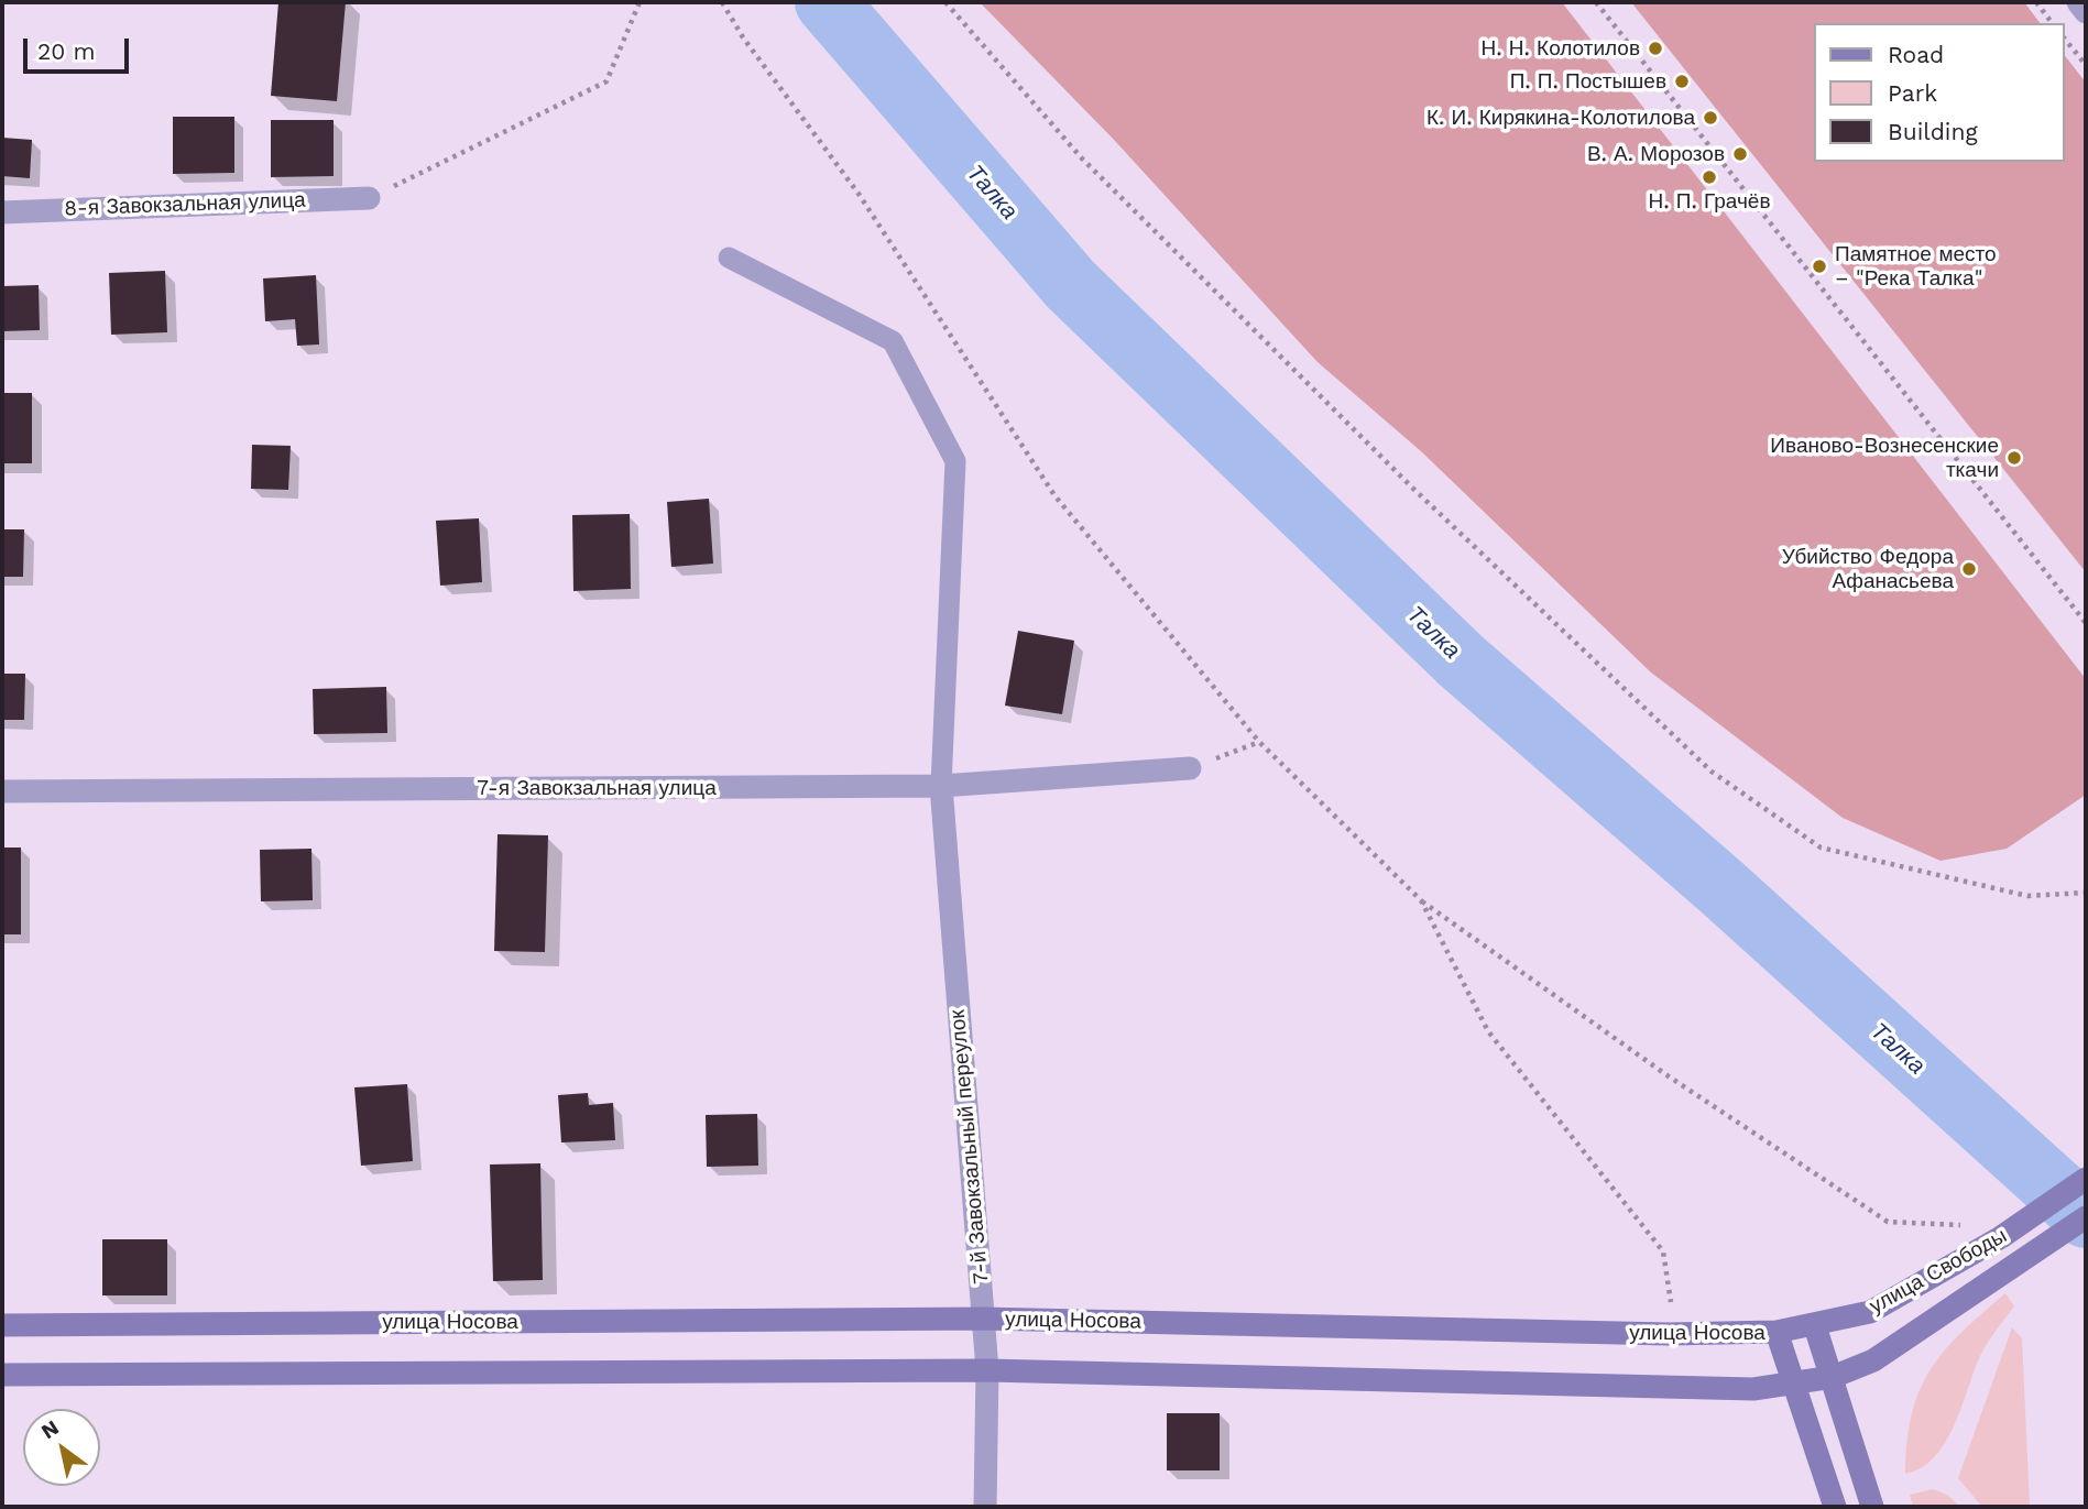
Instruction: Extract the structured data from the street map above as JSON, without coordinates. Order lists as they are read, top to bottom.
{
  "streets": {
    "main road": ["улица Свободы", "улица Носова"],
    "street": ["8-я Завокзальная улица", "7-я Завокзальная улица", "7-й Завокзальный переулок"]
  },
  "crossings": [
    ["7-я Завокзальная улица", "7-й Завокзальный переулок"],
    ["7-й Завокзальный переулок", "улица Носова"],
    ["улица Свободы", "улица Носова"]
  ],
  "water": ["Талка"],
  "places": [
    "Н. Н. Колотилов",
    "П. П. Постышев",
    "К. И. Кирякина-Колотилова",
    "В. А. Морозов",
    "Н. П. Грачёв",
    "Памятное место – \"Река Талка\"",
    "Иваново-Вознесенские ткачи",
    "Убийство Федора Афанасьева"
  ],
  "legend": ["Road", "Park", "Building"],
  "scale_bar": "20 m",
  "north": "top left"
}
